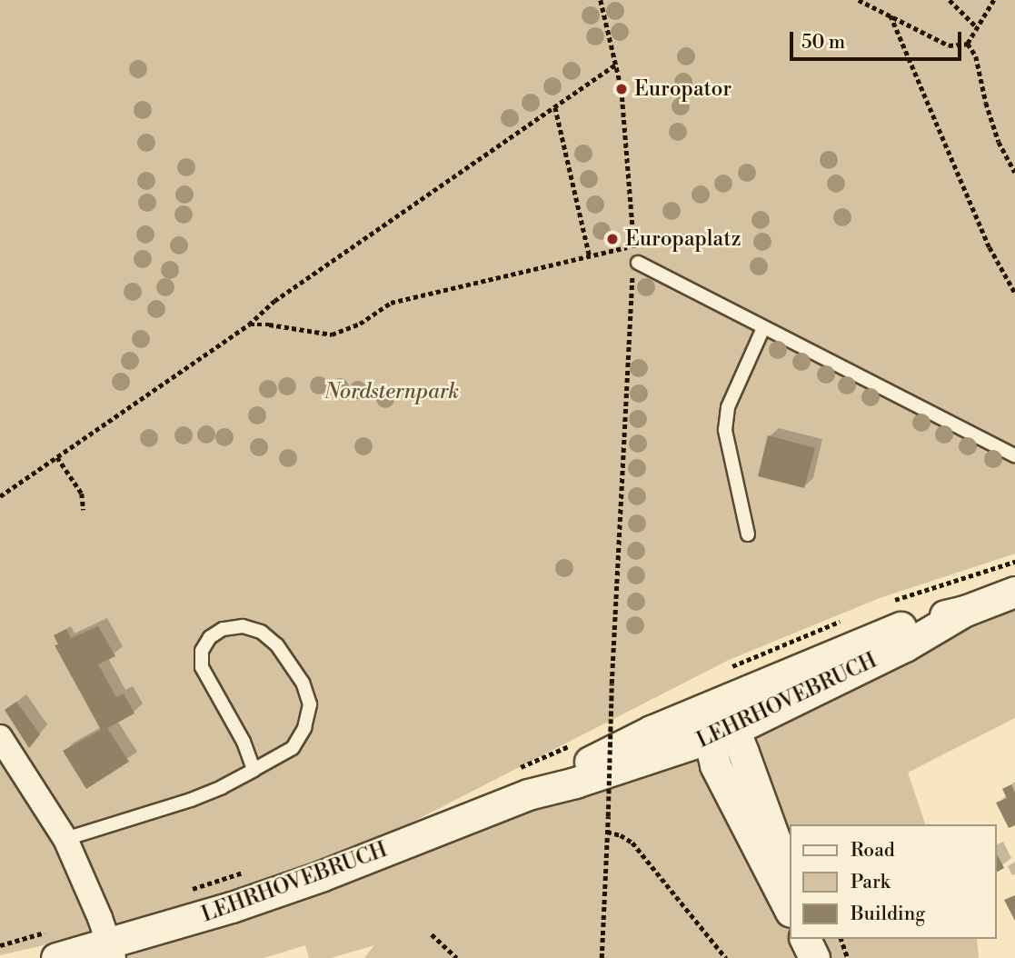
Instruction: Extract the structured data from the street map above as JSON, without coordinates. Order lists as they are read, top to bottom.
{
  "streets": {
    "street": ["LEHRHOVEBRUCH"]
  },
  "parks": ["Nordsternpark"],
  "places": ["Europator", "Europaplatz"],
  "legend": ["Road", "Park", "Building"],
  "scale_bar": "50 m"
}
